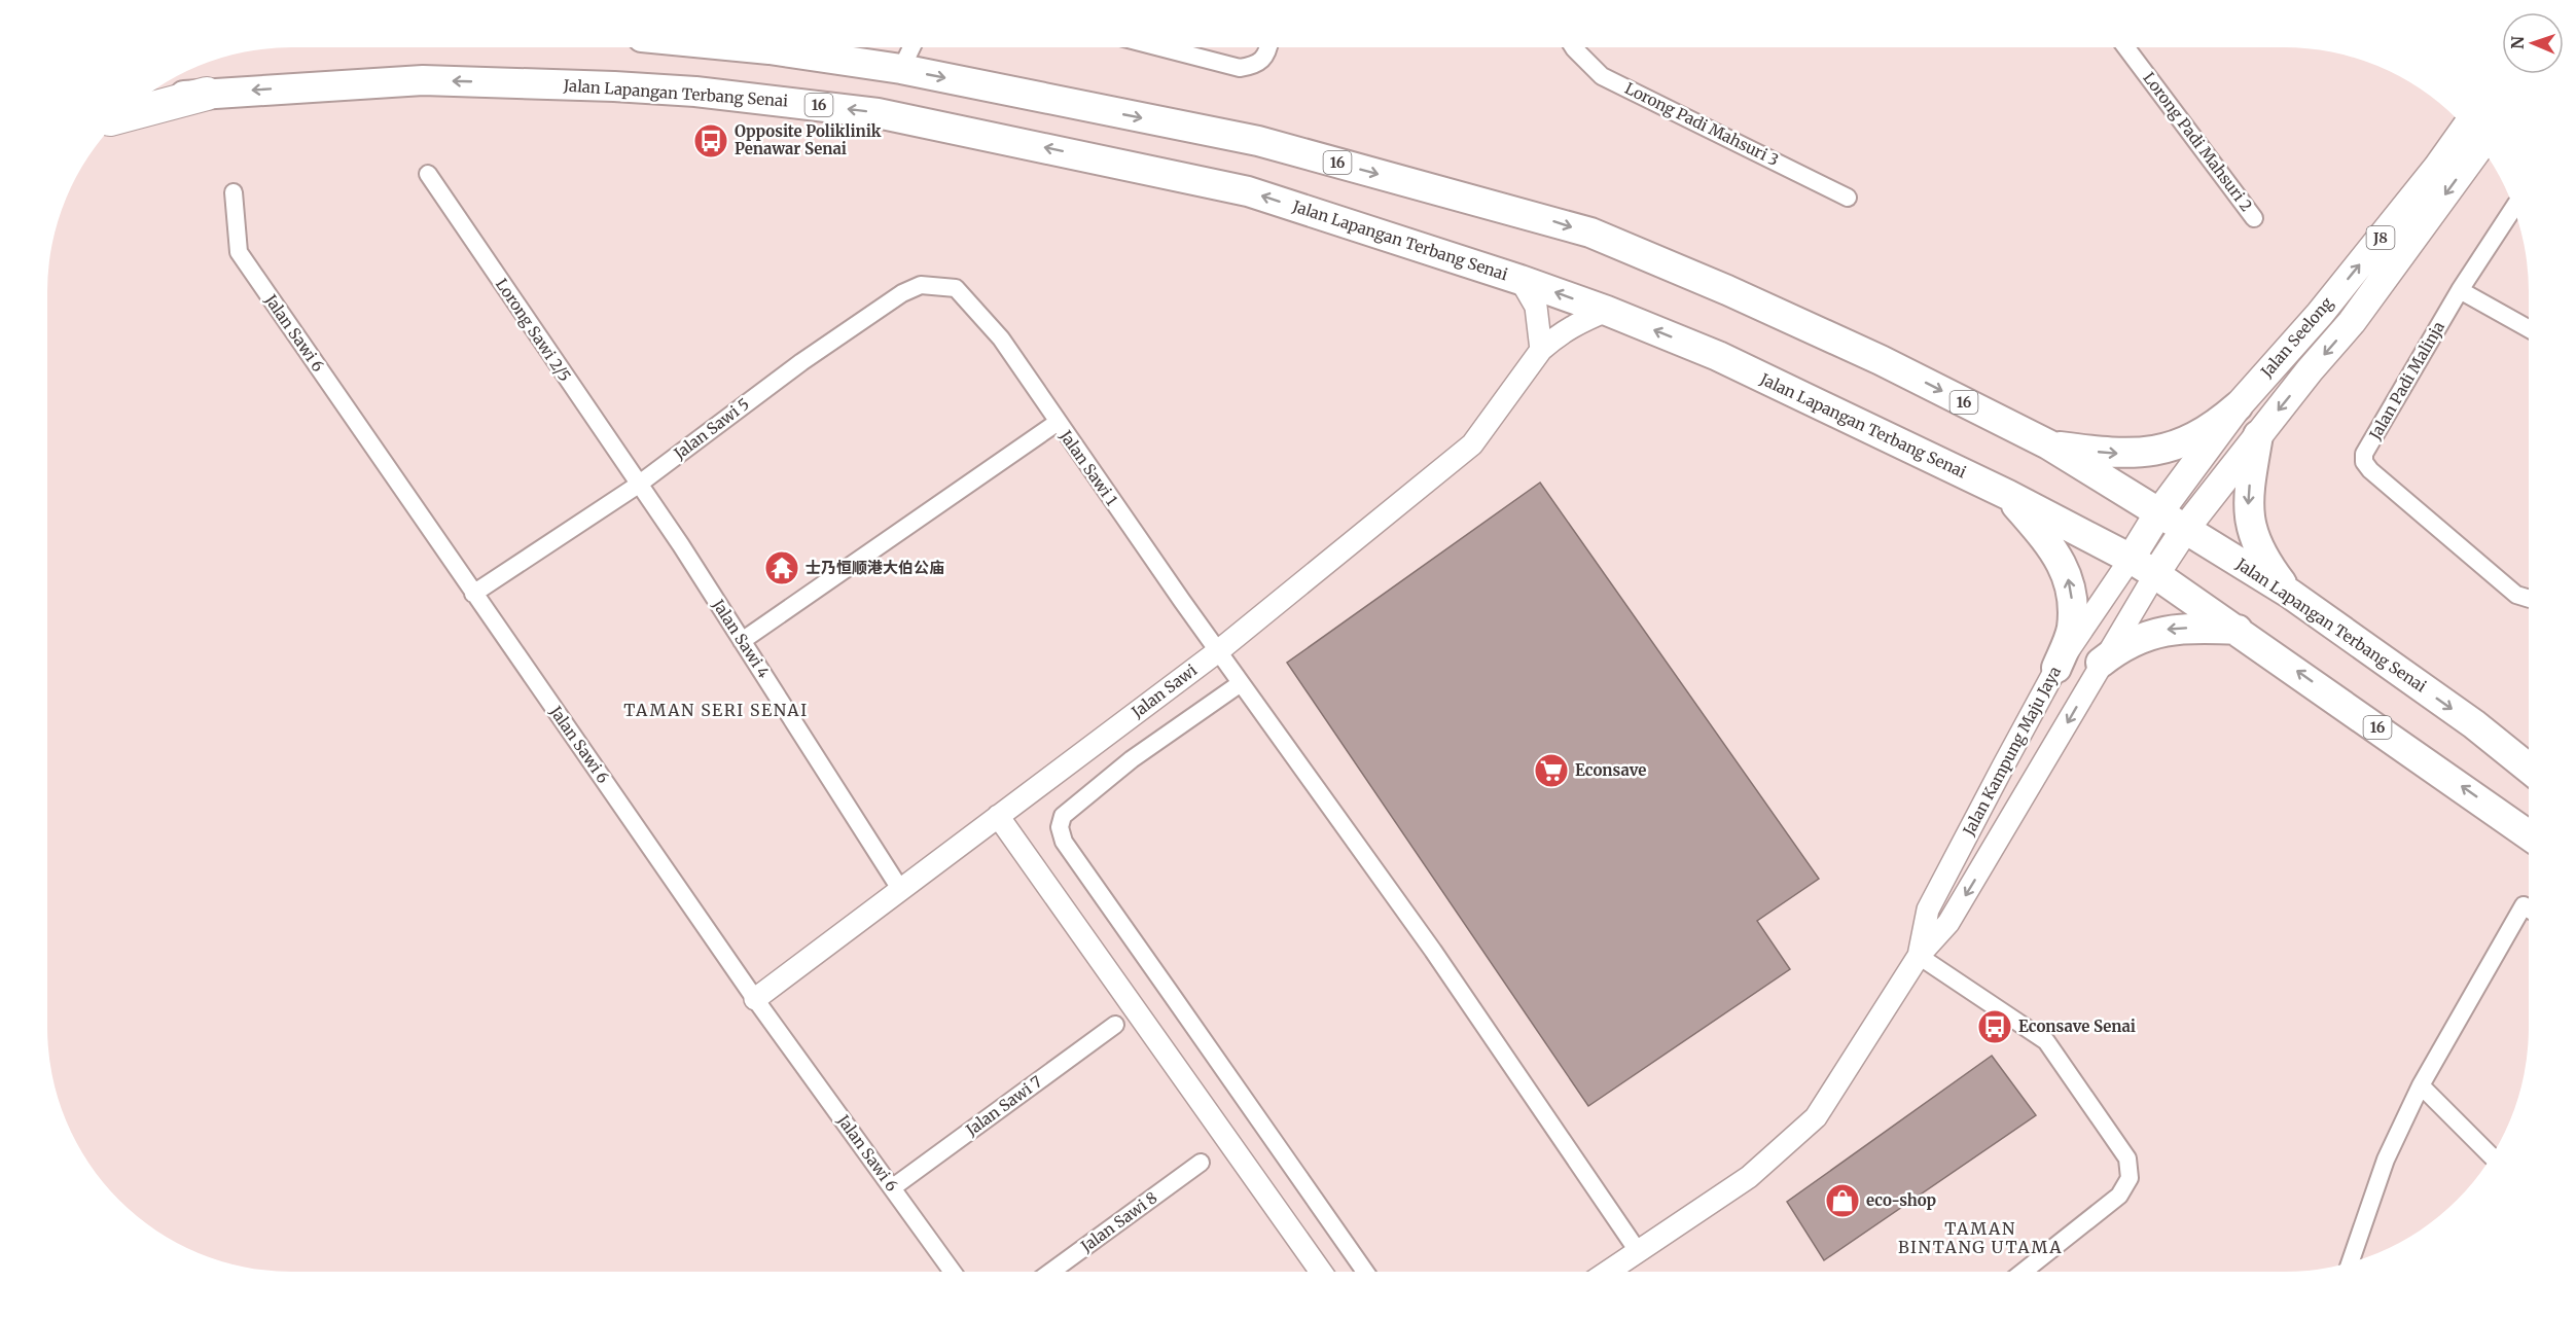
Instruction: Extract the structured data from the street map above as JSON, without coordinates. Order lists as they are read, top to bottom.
{
  "streets": {
    "highway": ["Jalan Lapangan Terbang Senai", "16"],
    "main road": ["J8", "Jalan Seelong"],
    "street": [
      "Lorong Padi Mahsuri 3",
      "Lorong Padi Mahsuri 2",
      "Lorong Sawi 2/5",
      "Jalan Sawi 6",
      "Jalan Padi Malinja",
      "Jalan Sawi 5",
      "Jalan Sawi 1",
      "Jalan Sawi 4",
      "Jalan Sawi",
      "Jalan Kampung Maju Jaya",
      "Jalan Sawi 7",
      "Jalan Sawi 8"
    ]
  },
  "crossings": [
    ["Jalan Lapangan Terbang Senai", "Jalan Seelong"],
    ["Jalan Lapangan Terbang Senai", "Jalan Sawi"],
    ["Jalan Lapangan Terbang Senai", "Jalan Kampung Maju Jaya"],
    ["Lorong Sawi 2/5", "Jalan Sawi 5"],
    ["Lorong Sawi 2/5", "Jalan Sawi 4"],
    ["Jalan Sawi 6", "Jalan Sawi 5"],
    ["Jalan Sawi 6", "Jalan Sawi"],
    ["Jalan Sawi 6", "Jalan Sawi 7"],
    ["Jalan Seelong", "Jalan Kampung Maju Jaya"],
    ["Jalan Sawi 5", "Jalan Sawi 1"],
    ["Jalan Sawi 5", "Jalan Sawi 4"],
    ["Jalan Sawi 1", "Jalan Sawi"],
    ["Jalan Sawi 1", "Jalan Kampung Maju Jaya"],
    ["Jalan Sawi 4", "Jalan Sawi"]
  ],
  "districts": ["TAMAN SERI SENAI", "TAMAN BINTANG UTAMA"],
  "places": {
    "bus stop": ["Opposite Poliklinik Penawar Senai", "Econsave Senai"],
    "temple": ["士乃恒顺港大伯公庙"],
    "supermarket": ["Econsave"],
    "shop": ["eco-shop"]
  },
  "north": "left"
}
